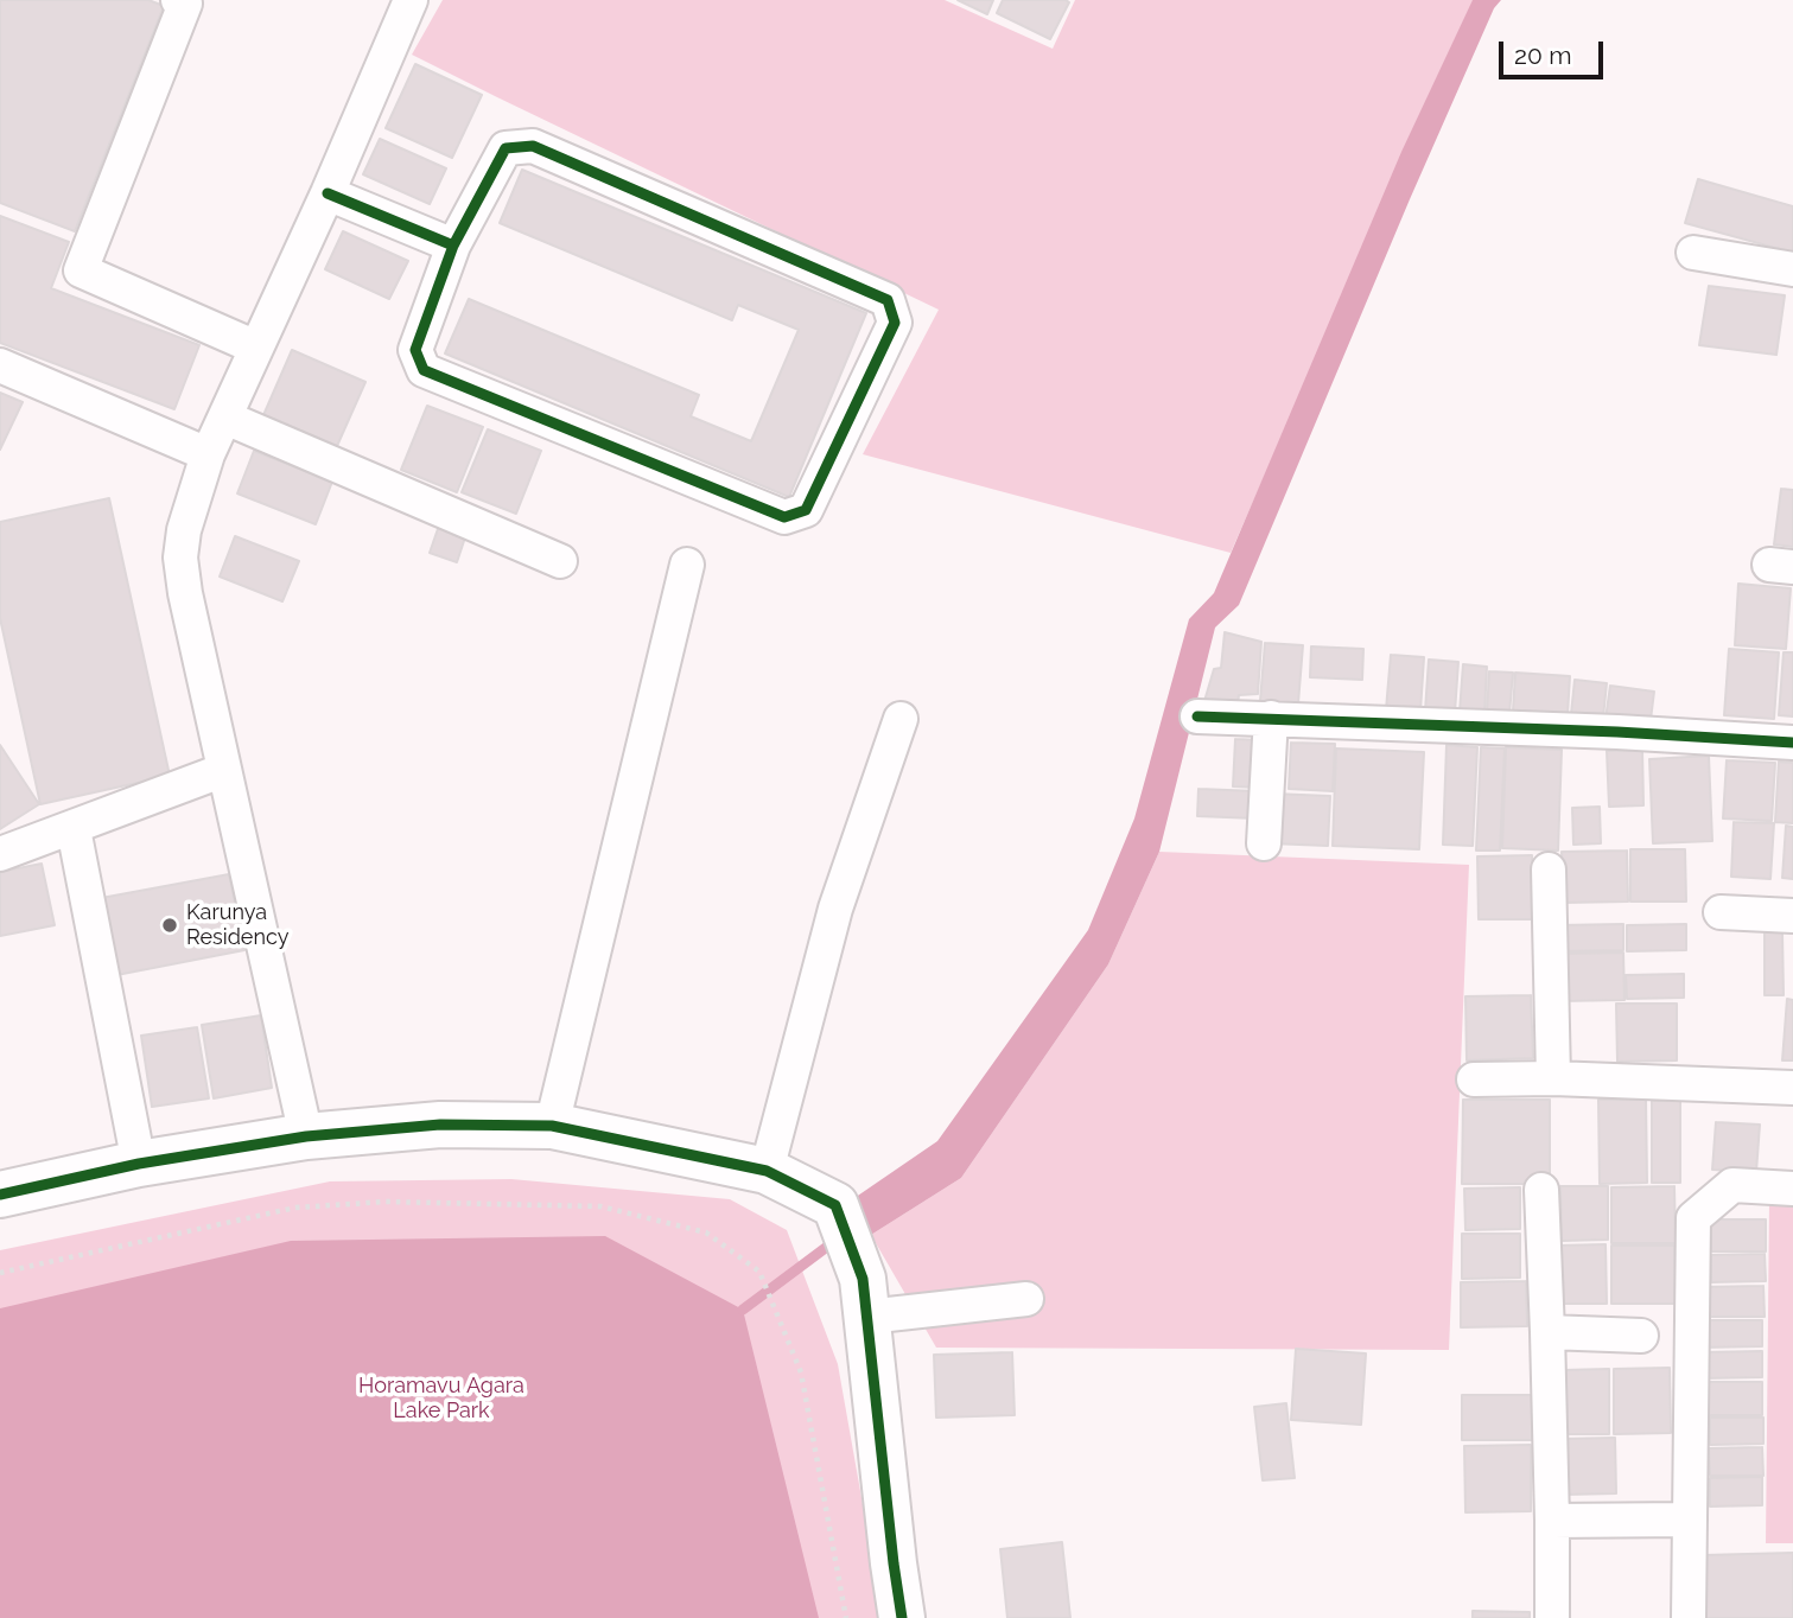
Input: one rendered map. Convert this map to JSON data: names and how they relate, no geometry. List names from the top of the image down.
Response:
{
  "parks": ["Horamavu Agara Lake Park"],
  "places": ["Karunya Residency"],
  "scale_bar": "20 m"
}
